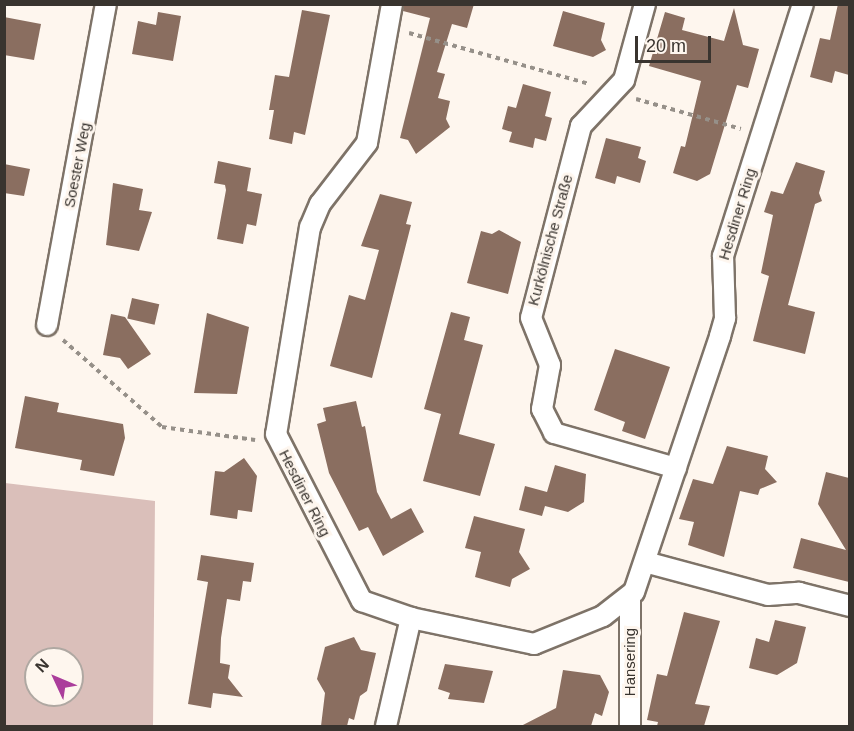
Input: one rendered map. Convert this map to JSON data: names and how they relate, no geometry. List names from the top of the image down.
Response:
{
  "streets": {
    "street": [
      "Soester Weg",
      "Hesdiner Ring",
      "Kurkölnische Straße",
      "Hansering"
    ]
  },
  "crossings": [
    ["Hesdiner Ring", "Kurkölnische Straße"],
    ["Hesdiner Ring", "Hansering"]
  ],
  "scale_bar": "20 m",
  "north": "top left"
}
